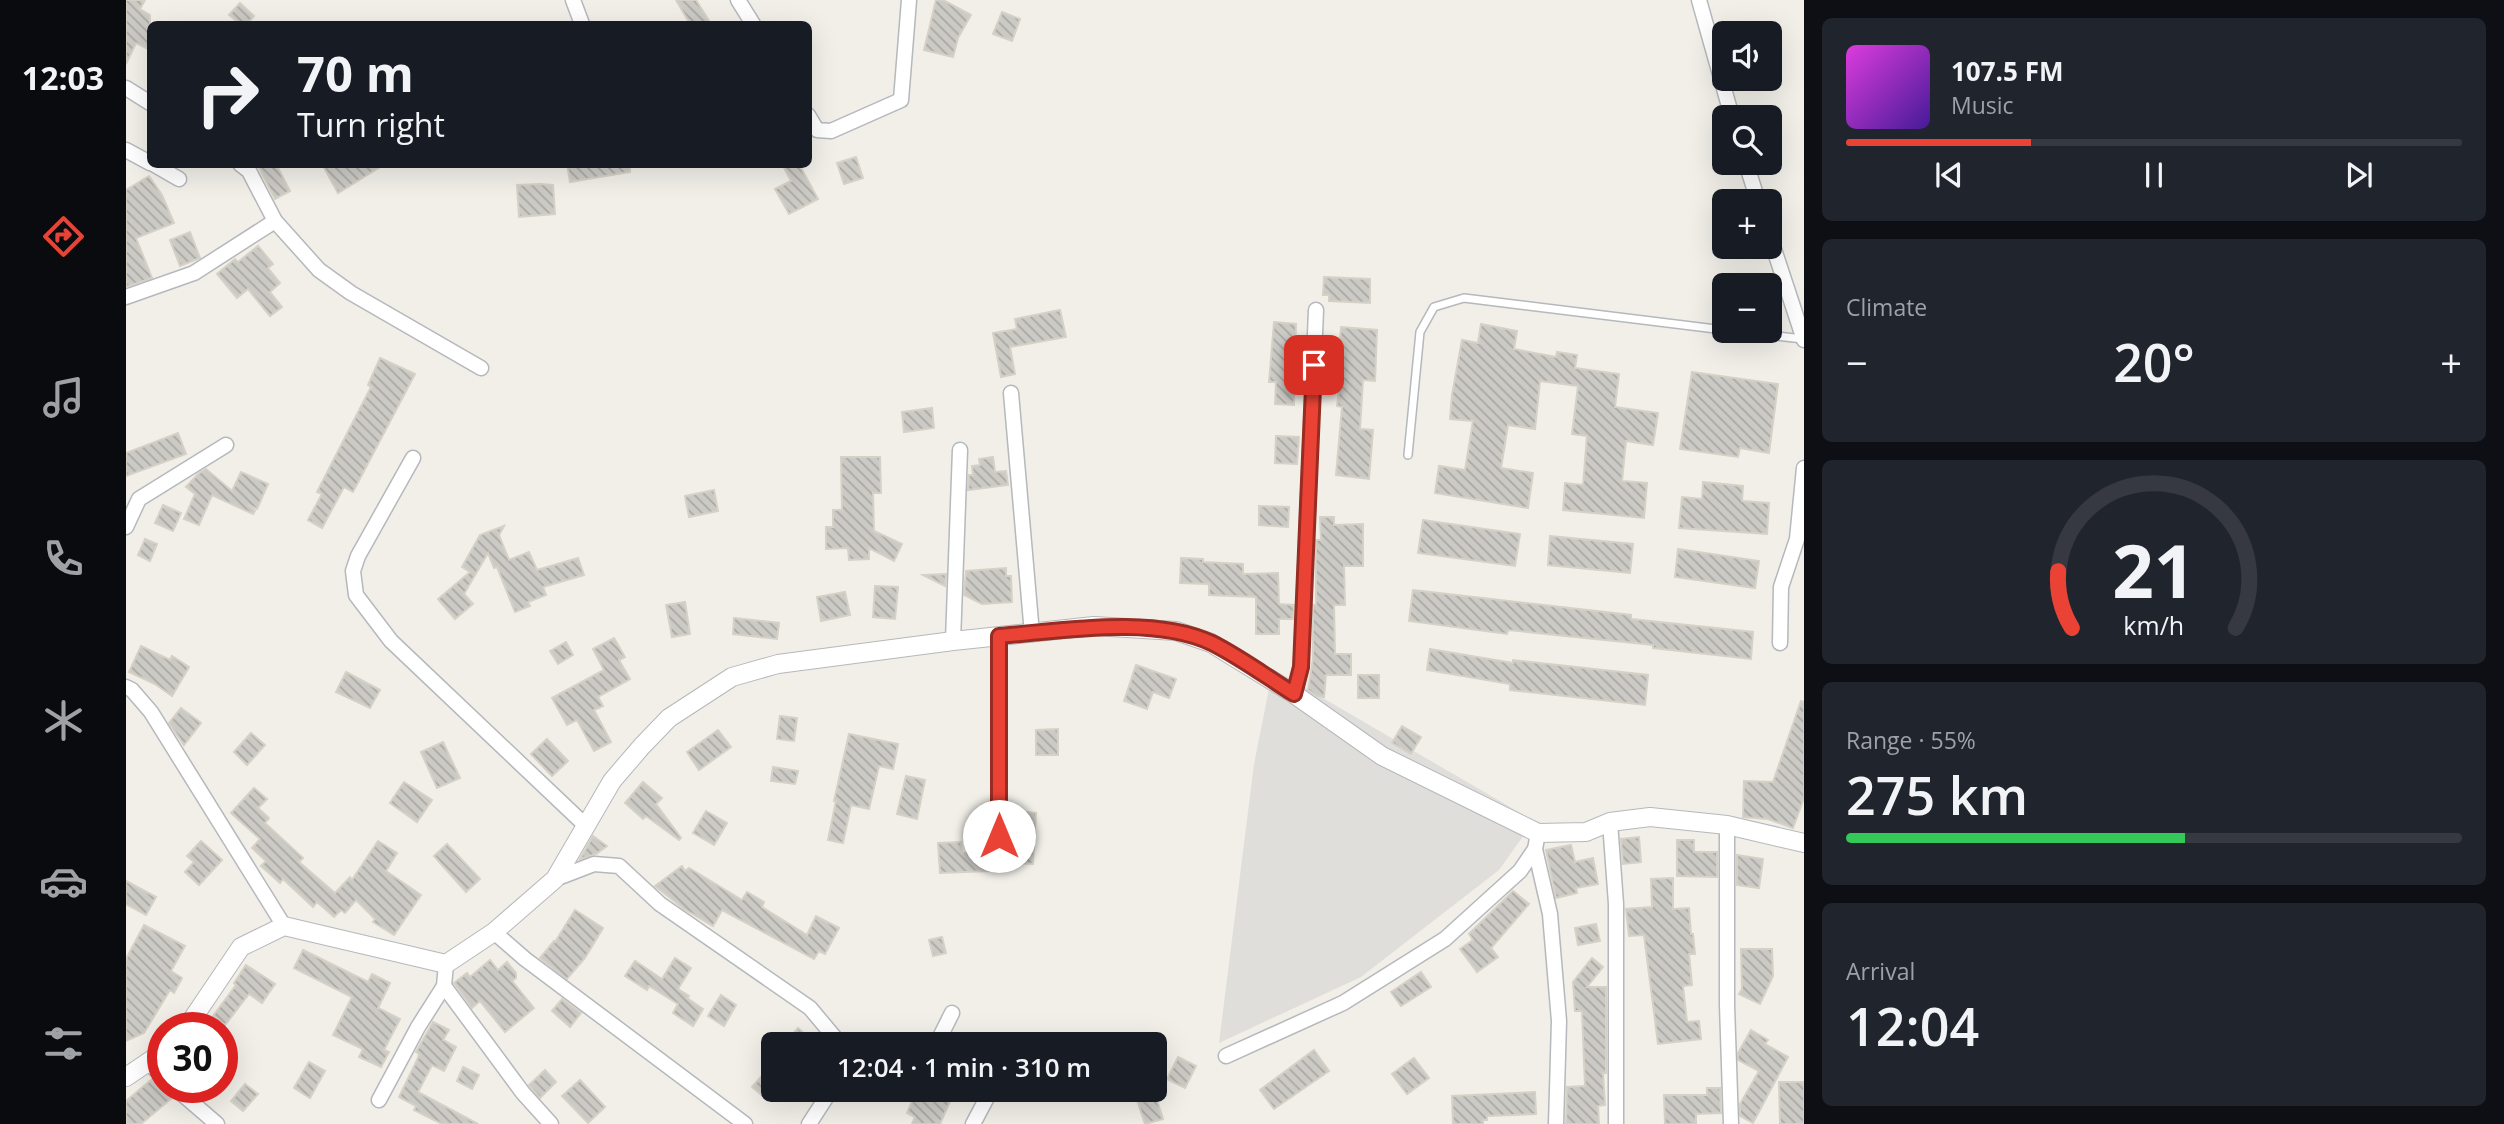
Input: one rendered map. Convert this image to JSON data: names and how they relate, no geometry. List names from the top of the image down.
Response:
{
  "page": {
    "tabs": "12:03",
    "map_buttons": ["+", "−"],
    "turn": ["70 m", "Turn right"],
    "song": ["107.5 FM", "Music"],
    "tile": [
      "Climate",
      ["Range · 55%", "275 km"],
      ["Arrival", "12:04"]
    ],
    "heat": ["−", "20°", "+"],
    "limit": "30",
    "trip": "12:04 · 1 min · 310 m",
    "gauge": ["21", "km/h"]
  }
}
